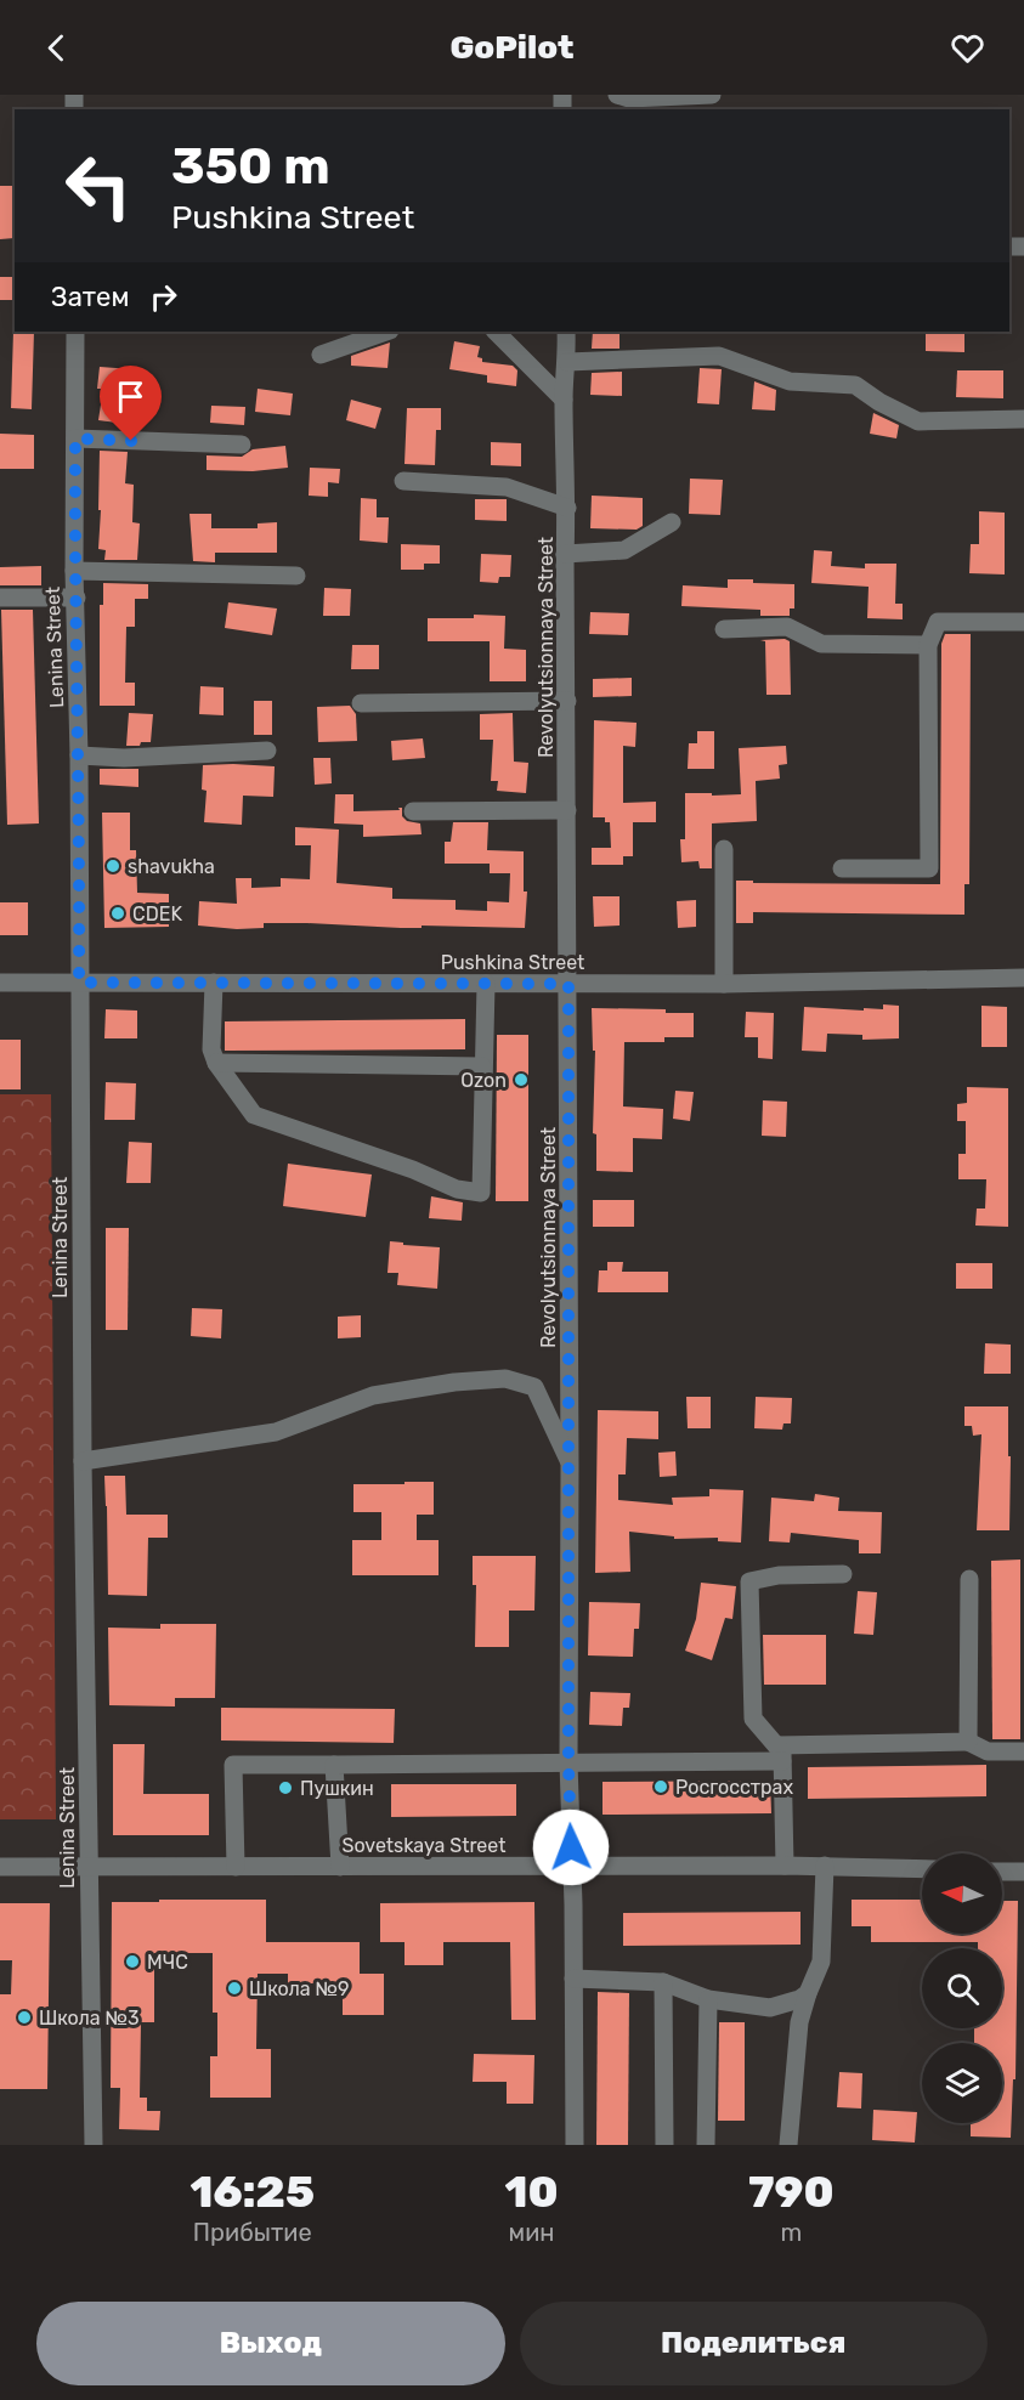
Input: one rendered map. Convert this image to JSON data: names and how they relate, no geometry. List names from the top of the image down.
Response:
{
  "streets": {
    "street": [
      "Lenina Street",
      "Revolyutsionnaya Street",
      "Pushkina Street",
      "Sovetskaya Street"
    ]
  },
  "crossings": [
    ["Lenina Street", "Pushkina Street"],
    ["Lenina Street", "Sovetskaya Street"],
    ["Revolyutsionnaya Street", "Pushkina Street"],
    ["Revolyutsionnaya Street", "Sovetskaya Street"]
  ],
  "places": [
    "shavukha",
    "CDEK",
    "Ozon",
    "Росгосстрах",
    "Пушкин",
    "МЧС",
    "Школа №9",
    "Школа №3"
  ],
  "north": "left",
  "page": {
    "header": "GoPilot",
    "turn": ["350 m", "Pushkina Street"],
    "then": "Затем",
    "eta": [
      "16:25",
      "Прибытие",
      "10",
      "мин",
      "790",
      "m"
    ],
    "buttons": ["Выход", "Поделиться"]
  }
}
